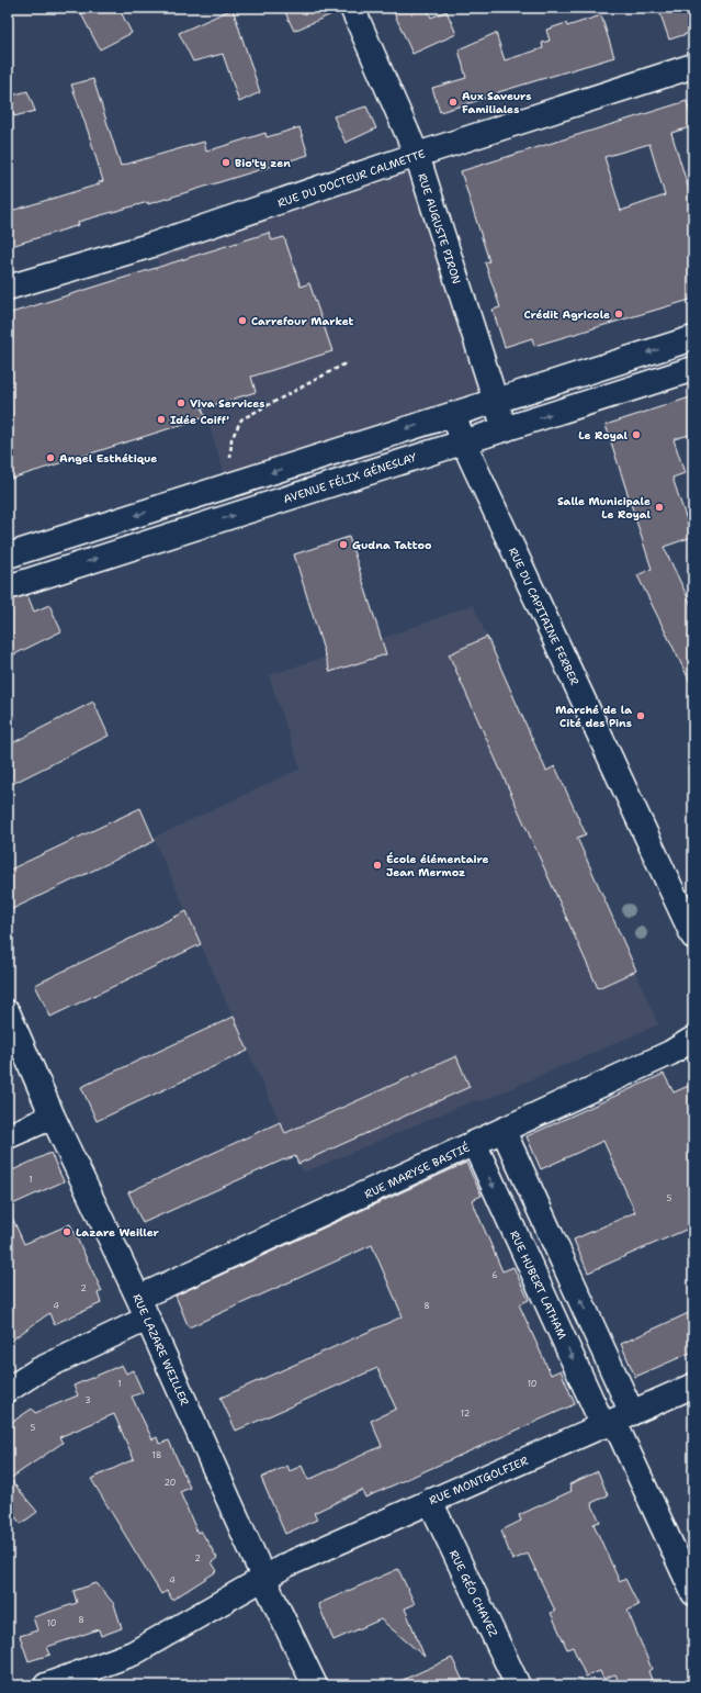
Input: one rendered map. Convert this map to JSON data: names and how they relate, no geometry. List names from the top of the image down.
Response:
{
  "streets": {
    "street": [
      "RUE DU DOCTEUR CALMETTE",
      "RUE AUGUSTE PIRON",
      "AVENUE FÉLIX GÉNESLAY",
      "RUE DU CAPITAINE FERBER",
      "RUE MARYSE BASTIÉ",
      "RUE HUBERT LATHAM",
      "RUE LAZARE WEILLER",
      "RUE MONTGOLFIER",
      "RUE GÉO CHAVEZ"
    ]
  },
  "crossings": [
    ["RUE DU DOCTEUR CALMETTE", "RUE AUGUSTE PIRON"],
    ["RUE AUGUSTE PIRON", "AVENUE FÉLIX GÉNESLAY"],
    ["AVENUE FÉLIX GÉNESLAY", "RUE DU CAPITAINE FERBER"],
    ["RUE MARYSE BASTIÉ", "RUE HUBERT LATHAM"],
    ["RUE MARYSE BASTIÉ", "RUE LAZARE WEILLER"],
    ["RUE HUBERT LATHAM", "RUE MONTGOLFIER"],
    ["RUE LAZARE WEILLER", "RUE MONTGOLFIER"],
    ["RUE MONTGOLFIER", "RUE GÉO CHAVEZ"]
  ],
  "places": [
    "Aux Saveurs Familiales",
    "Bio'ty zen",
    "Crédit Agricole",
    "Carrefour Market",
    "Viva Services",
    "Idée Coiff'",
    "Le Royal",
    "Angel Esthétique",
    "Salle Municipale Le Royal",
    "Gudna Tattoo",
    "Marché de la Cité des Pins",
    "École élémentaire Jean Mermoz",
    "Lazare Weiller"
  ],
  "house_numbers": [
    "1",
    "5",
    "6",
    "2",
    "4",
    "8",
    "1",
    "10",
    "3",
    "12",
    "5",
    "18",
    "20",
    "2",
    "4",
    "8",
    "10"
  ]
}
